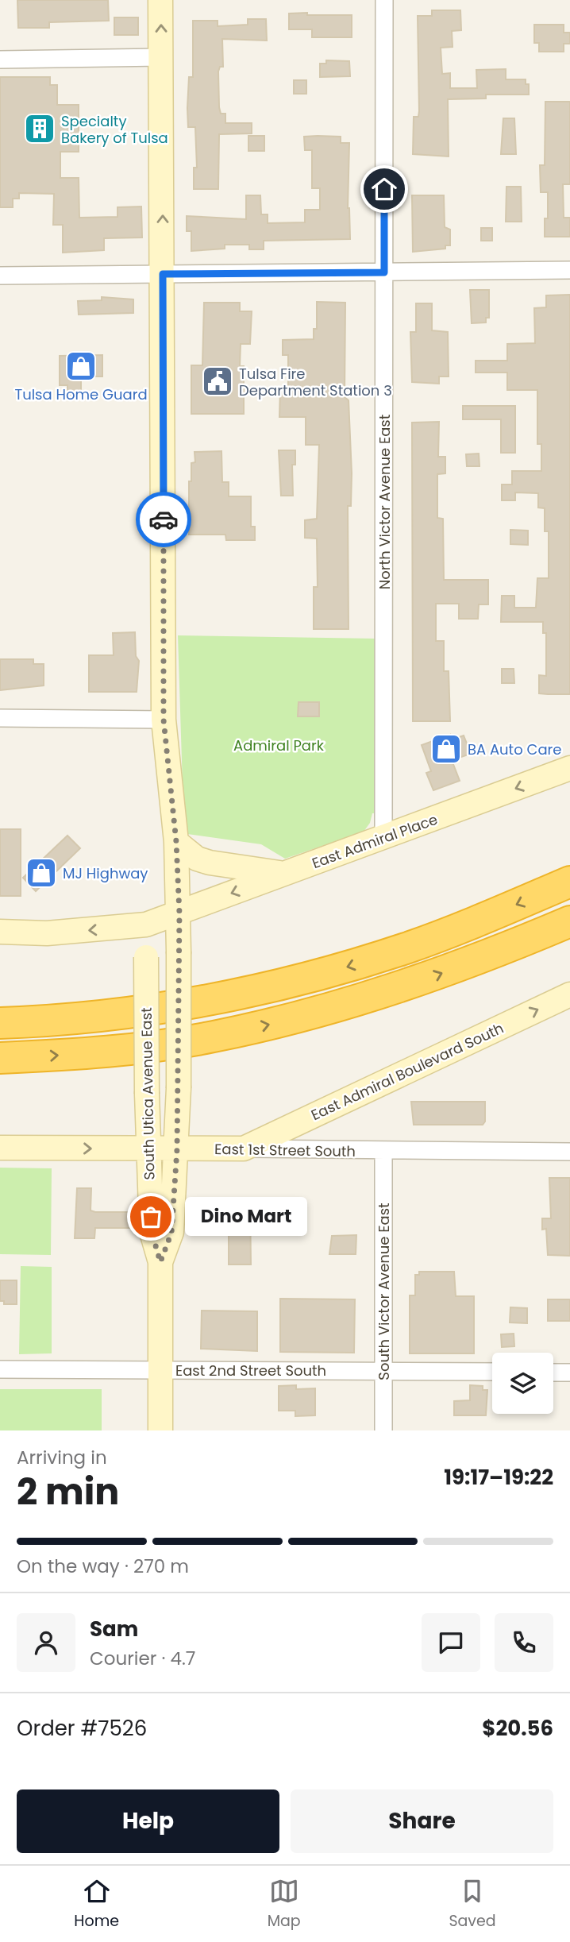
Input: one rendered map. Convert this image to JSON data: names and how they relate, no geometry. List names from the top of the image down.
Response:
{
  "streets": {
    "main road": [
      "East Admiral Place",
      "East Admiral Boulevard South",
      "South Utica Avenue East",
      "East 1st Street South"
    ],
    "street": ["North Victor Avenue East", "South Victor Avenue East", "East 2nd Street South"]
  },
  "crossings": [
    ["North Victor Avenue East", "East Admiral Place"],
    ["East Admiral Place", "South Utica Avenue East"],
    ["East Admiral Boulevard South", "East 1st Street South"],
    ["South Utica Avenue East", "East 1st Street South"],
    ["South Utica Avenue East", "East 2nd Street South"],
    ["East 1st Street South", "South Victor Avenue East"],
    ["South Victor Avenue East", "East 2nd Street South"]
  ],
  "one_way": ["East Admiral Place", "East Admiral Boulevard South"],
  "parks": ["Admiral Park"],
  "places": {
    "building": ["Specialty Bakery of Tulsa"],
    "shop": ["Tulsa Home Guard", "BA Auto Care", "MJ Highway"],
    "public building": ["Tulsa Fire Department Station 3"],
    "other": ["Dino Mart"]
  },
  "page": {
    "bubble": "Dino Mart",
    "heading": ["2 min", "Arriving in", "19:17–19:22"],
    "panel": [
      "Sam",
      "Courier · 4.7",
      "Order #7526",
      "$20.56"
    ],
    "bar": "On the way · 270 m",
    "buttons": ["Help", "Share"],
    "tabs": ["Home", "Map", "Saved"]
  }
}
